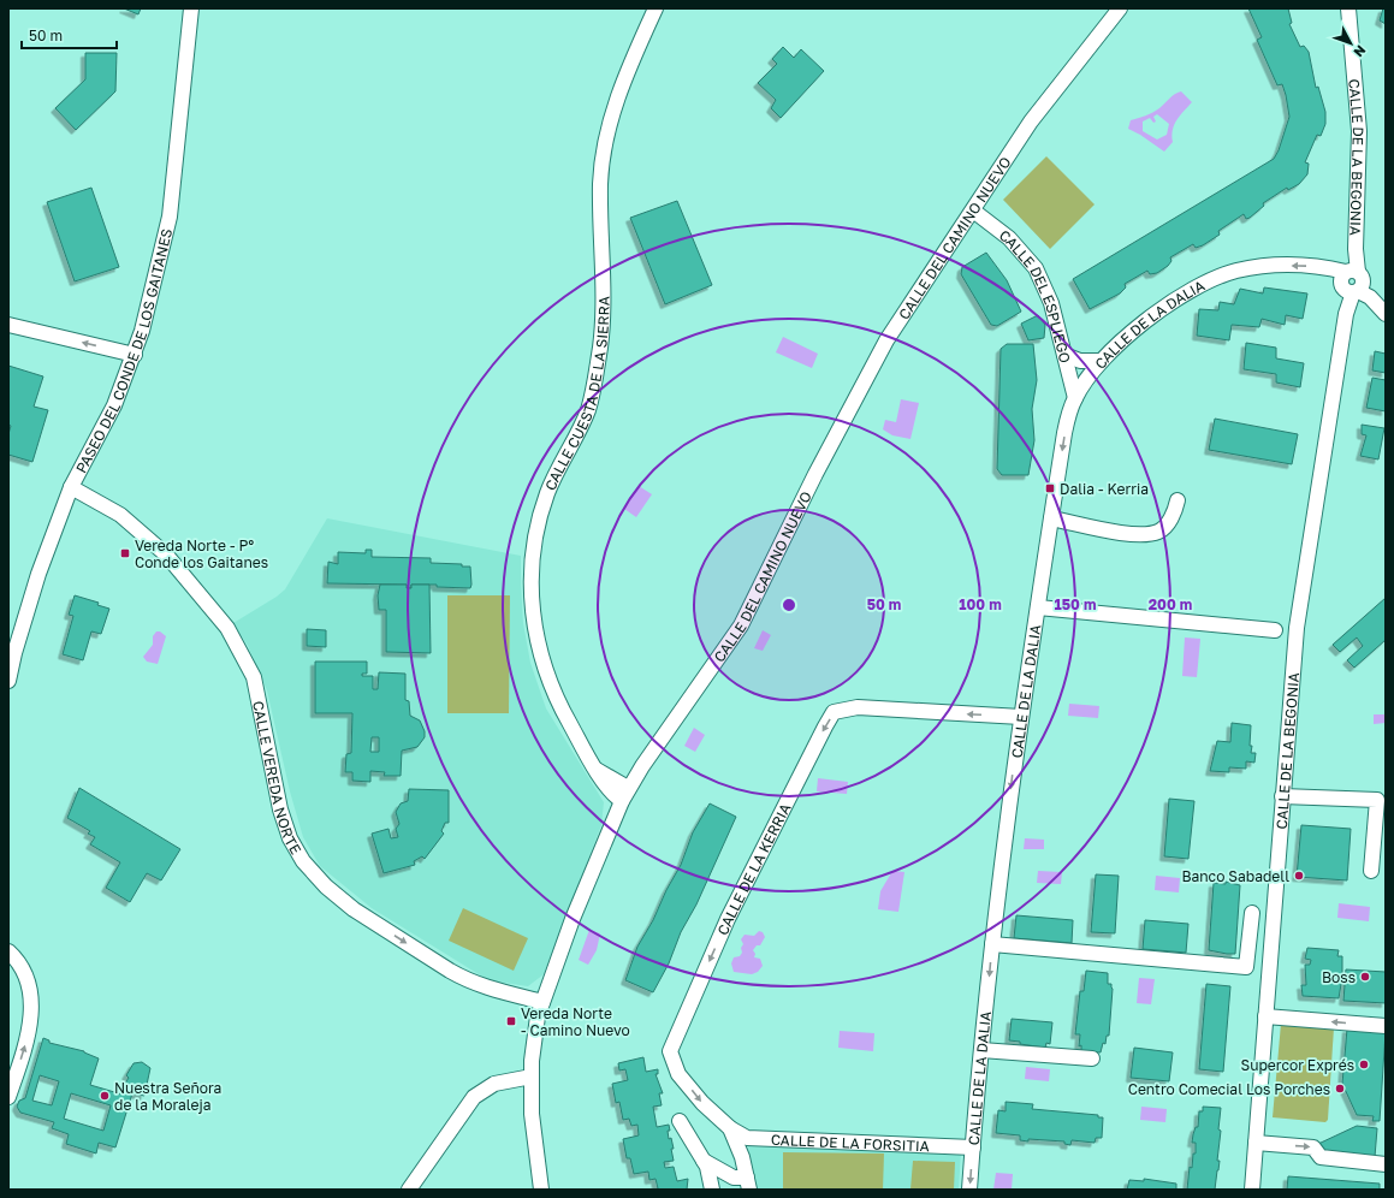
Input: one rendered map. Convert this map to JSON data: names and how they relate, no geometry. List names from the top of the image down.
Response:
{
  "streets": {
    "street": [
      "CALLE DE LA BEGONIA",
      "CALLE DEL CAMINO NUEVO",
      "CALLE DEL ESPLIEGO",
      "CALLE DE LA DALIA",
      "PASEO DEL CONDE DE LOS GAITANES",
      "CALLE CUESTA DE LA SIERRA",
      "CALLE VEREDA NORTE",
      "CALLE DE LA KERRIA",
      "CALLE DE LA FORSITIA"
    ]
  },
  "crossings": [
    ["CALLE DE LA BEGONIA", "CALLE DE LA DALIA"],
    ["CALLE DEL CAMINO NUEVO", "CALLE DEL ESPLIEGO"],
    ["CALLE DEL CAMINO NUEVO", "CALLE CUESTA DE LA SIERRA"],
    ["CALLE DEL CAMINO NUEVO", "CALLE VEREDA NORTE"],
    ["CALLE DEL ESPLIEGO", "CALLE DE LA DALIA"],
    ["CALLE DE LA DALIA", "CALLE DE LA KERRIA"],
    ["CALLE DE LA DALIA", "CALLE DE LA FORSITIA"],
    ["PASEO DEL CONDE DE LOS GAITANES", "CALLE VEREDA NORTE"],
    ["CALLE DE LA KERRIA", "CALLE DE LA FORSITIA"]
  ],
  "one_way": ["CALLE DE LA DALIA", "CALLE VEREDA NORTE"],
  "places": {
    "transit": ["Dalia - Kerria", "Vereda Norte - Pº Conde los Gaitanes", "Vereda Norte - Camino Nuevo"],
    "other": [
      "Banco Sabadell",
      "Boss",
      "Supercor Exprés",
      "Centro Comecial Los Porches",
      "Nuestra Señora de la Moraleja"
    ]
  },
  "scale_bar": "50 m",
  "north": "bottom right",
  "rings": [
    "50 m",
    "100 m",
    "150 m",
    "200 m"
  ]
}
